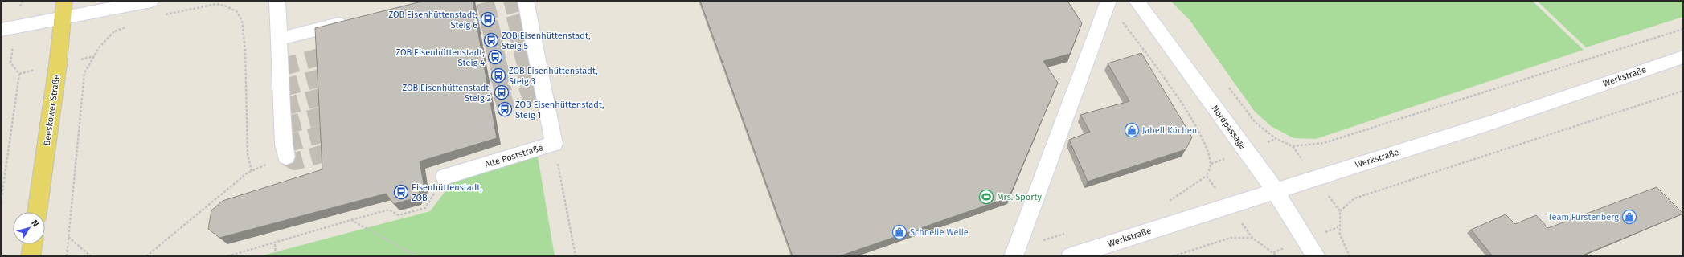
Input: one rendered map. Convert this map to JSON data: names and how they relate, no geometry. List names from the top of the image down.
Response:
{
  "streets": {
    "main road": ["Beeskower Straße"],
    "street": ["Werkstraße", "Nordpassage", "Alte Poststraße"]
  },
  "crossings": [
    ["Werkstraße", "Nordpassage"]
  ],
  "places": {
    "bus stop": [
      "ZOB Eisenhüttenstadt, Steig 6",
      "ZOB Eisenhüttenstadt, Steig 5",
      "ZOB Eisenhüttenstadt, Steig 4",
      "ZOB Eisenhüttenstadt, Steig 3",
      "ZOB Eisenhüttenstadt, Steig 2",
      "ZOB Eisenhüttenstadt, Steig 1",
      "Eisenhüttenstadt, ZOB"
    ],
    "shop": ["Jabell Küchen", "Team Fürstenberg", "Schnelle Welle"],
    "sports": ["Mrs. Sporty"]
  },
  "north": "top right"
}
